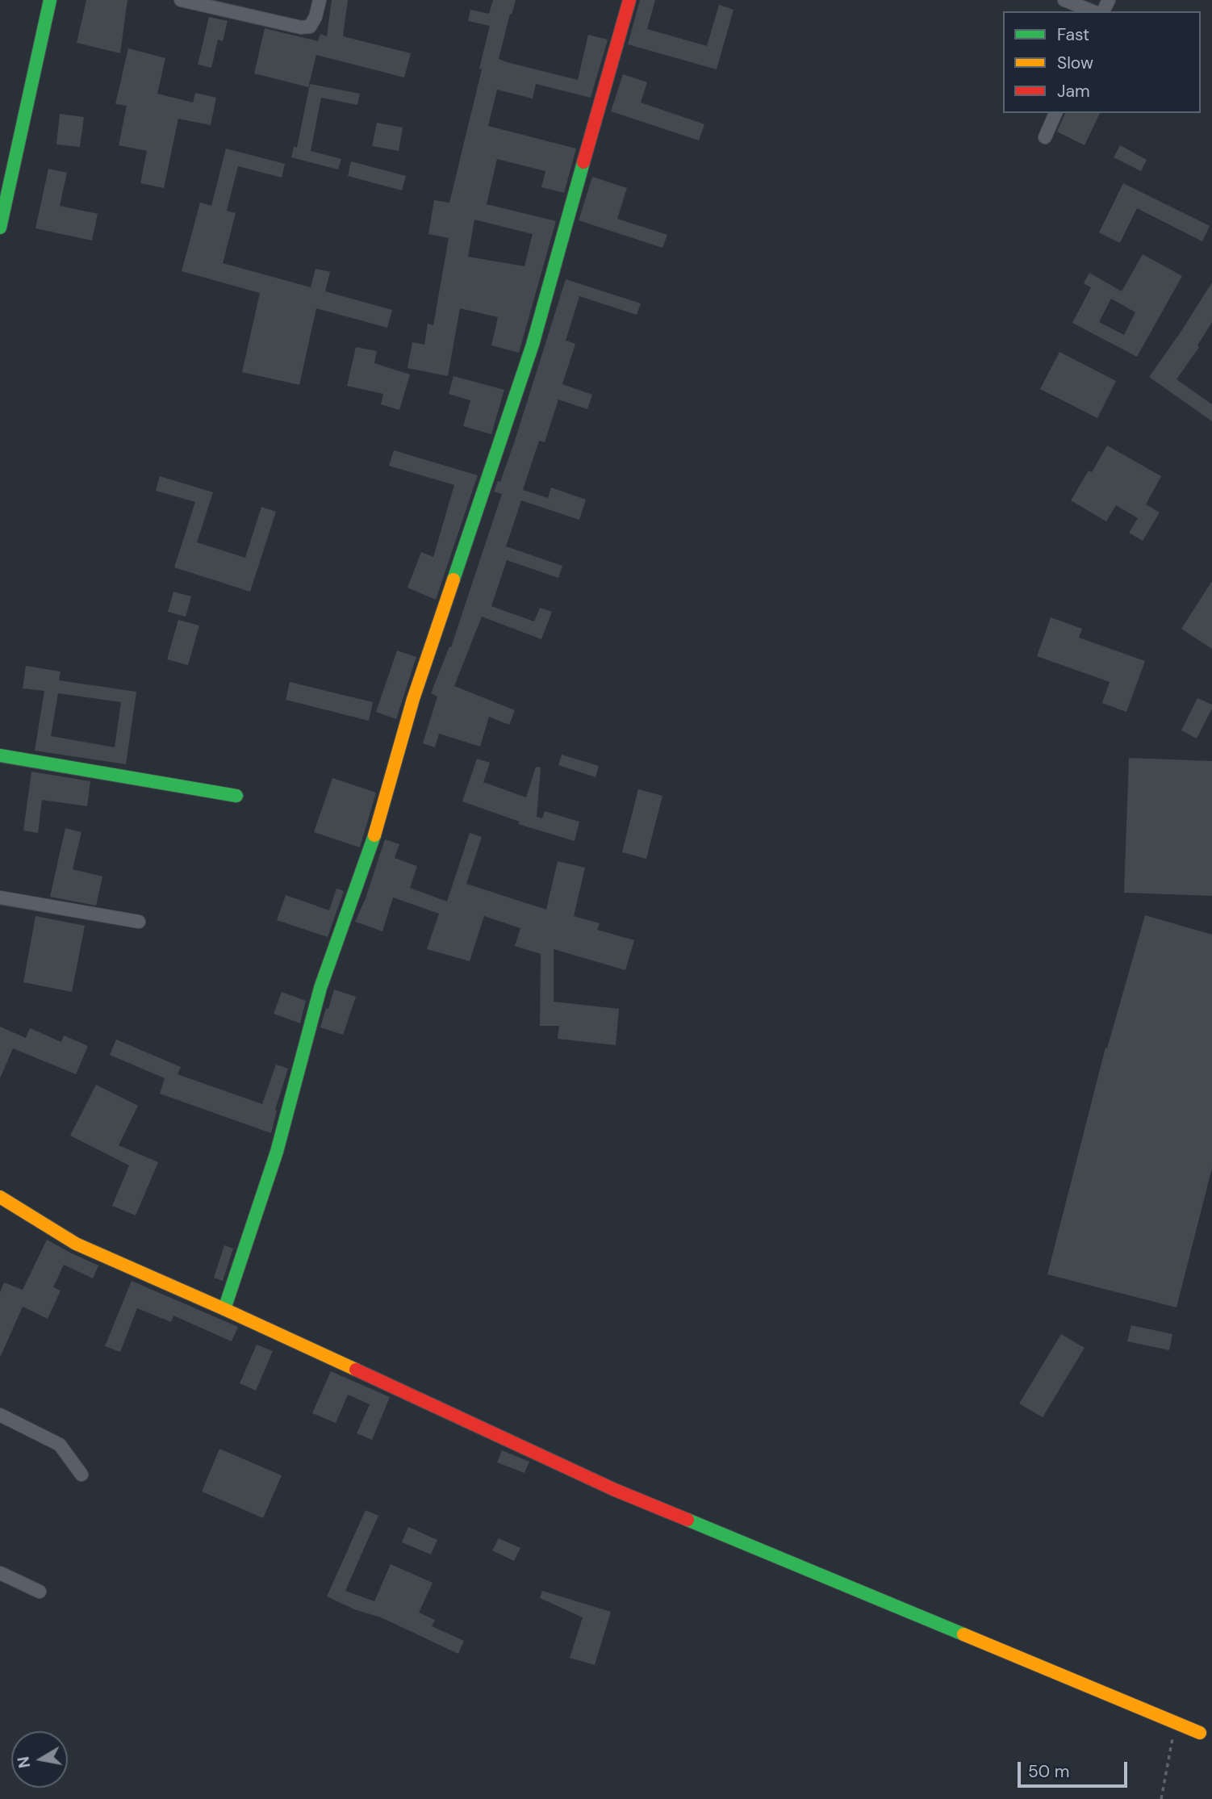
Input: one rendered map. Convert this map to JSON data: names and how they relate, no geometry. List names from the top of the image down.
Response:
{
  "legend": ["Fast", "Slow", "Jam"],
  "scale_bar": "50 m",
  "north": "left"
}
